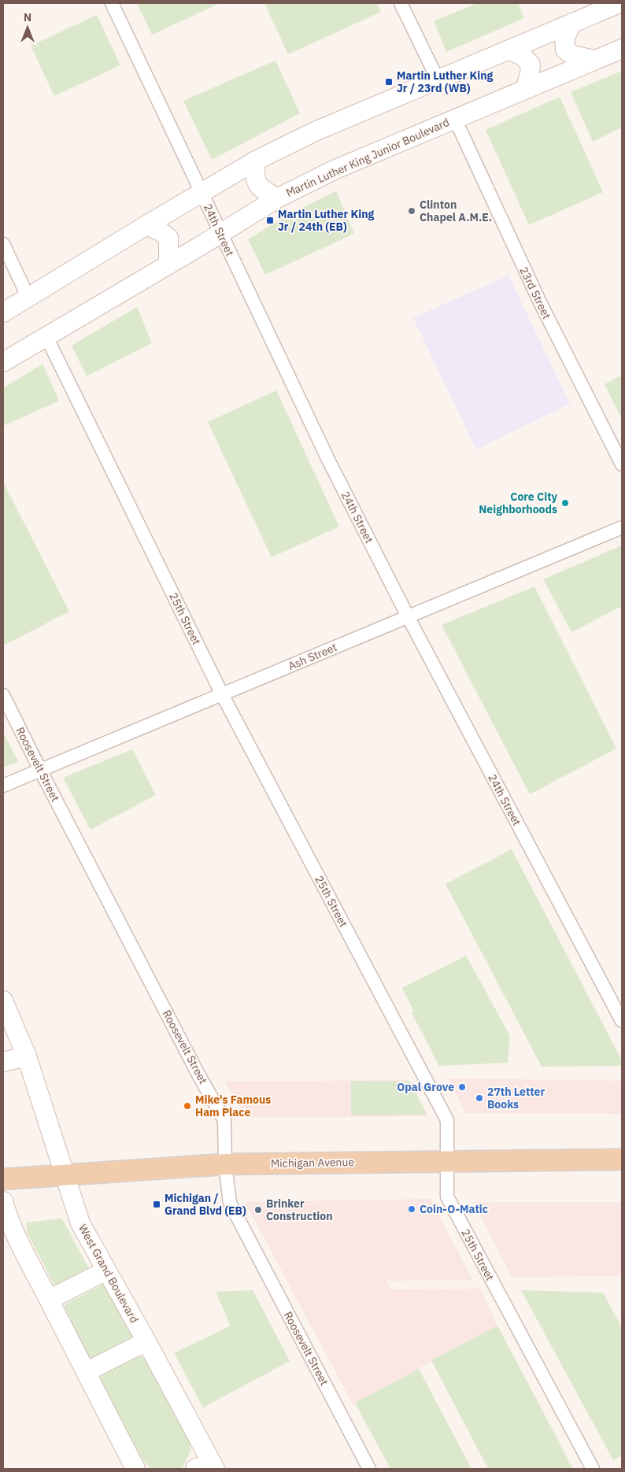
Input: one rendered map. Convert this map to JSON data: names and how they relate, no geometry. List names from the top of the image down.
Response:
{
  "streets": {
    "main road": ["Martin Luther King Junior Boulevard", "Michigan Avenue", "West Grand Boulevard"],
    "street": [
      "24th Street",
      "23rd Street",
      "25th Street",
      "Ash Street",
      "Roosevelt Street"
    ]
  },
  "crossings": [
    ["Martin Luther King Junior Boulevard", "24th Street"],
    ["Martin Luther King Junior Boulevard", "23rd Street"],
    ["Martin Luther King Junior Boulevard", "25th Street"],
    ["24th Street", "Ash Street"],
    ["25th Street", "Ash Street"],
    ["25th Street", "Michigan Avenue"],
    ["Ash Street", "Roosevelt Street"],
    ["Roosevelt Street", "Michigan Avenue"],
    ["Michigan Avenue", "West Grand Boulevard"]
  ],
  "places": {
    "transit": ["Martin Luther King Jr / 23rd (WB)", "Martin Luther King Jr / 24th (EB)", "Michigan / Grand Blvd (EB)"],
    "other": [
      "Clinton Chapel A.M.E.",
      "Core City Neighborhoods",
      "Opal Grove",
      "27th Letter Books",
      "Mike's Famous Ham Place",
      "Coin-O-Matic",
      "Brinker Construction"
    ]
  },
  "north": "top"
}
